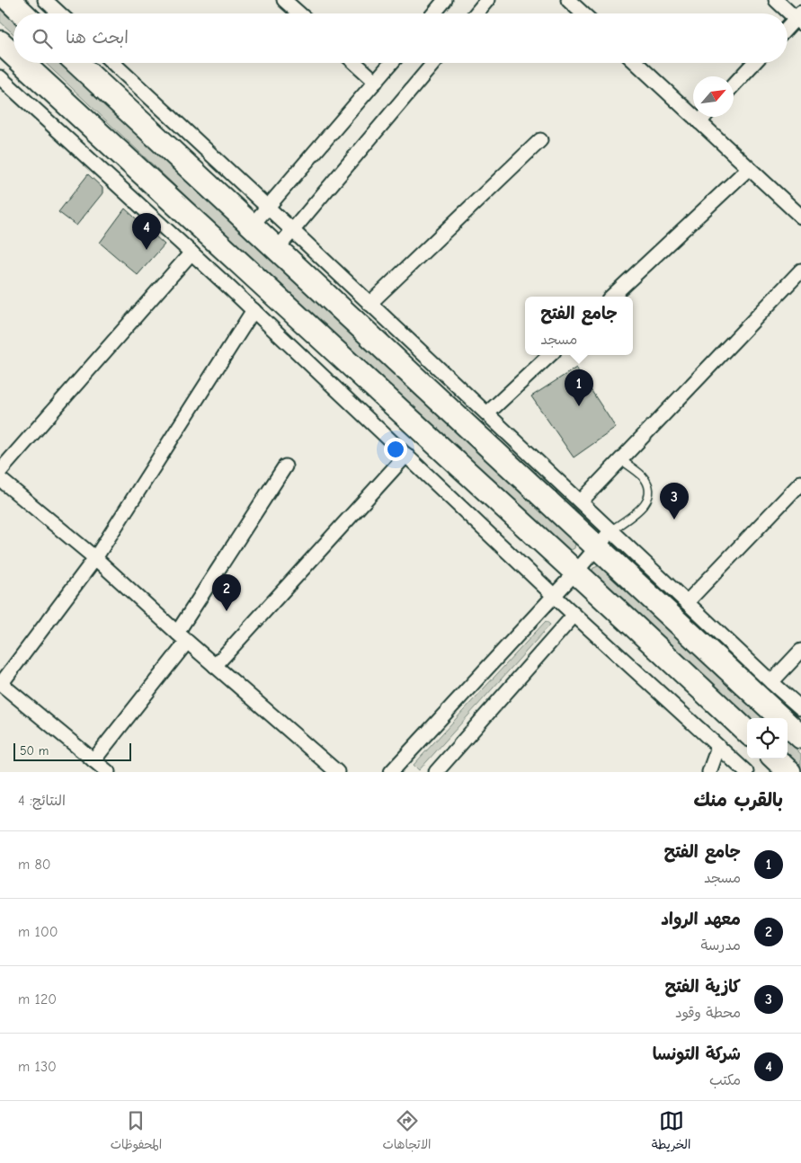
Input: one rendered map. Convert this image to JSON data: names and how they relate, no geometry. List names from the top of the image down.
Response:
{
  "scale_bar": "50 m",
  "north": "top right",
  "page": {
    "search": "ابحث هنا",
    "pins": [
      "4",
      "1",
      "3",
      "2"
    ],
    "popup": ["جامع الفتح", "مسجد"],
    "scale": "50 m",
    "heading": ["بالقرب منك", "النتائج: 4"],
    "list": [
      {
        "mark": "1",
        "name": "جامع الفتح",
        "note": "مسجد",
        "value": "80 m"
      },
      {
        "mark": "2",
        "name": "معهد الرواد",
        "note": "مدرسة",
        "value": "100 m"
      },
      {
        "mark": "3",
        "name": "كازية الفتح",
        "note": "محطة وقود",
        "value": "120 m"
      },
      {
        "mark": "4",
        "name": "شركة التونسا",
        "note": "مكتب",
        "value": "130 m"
      }
    ],
    "nav": ["الخريطة", "الاتجاهات", "المحفوظات"]
  }
}
